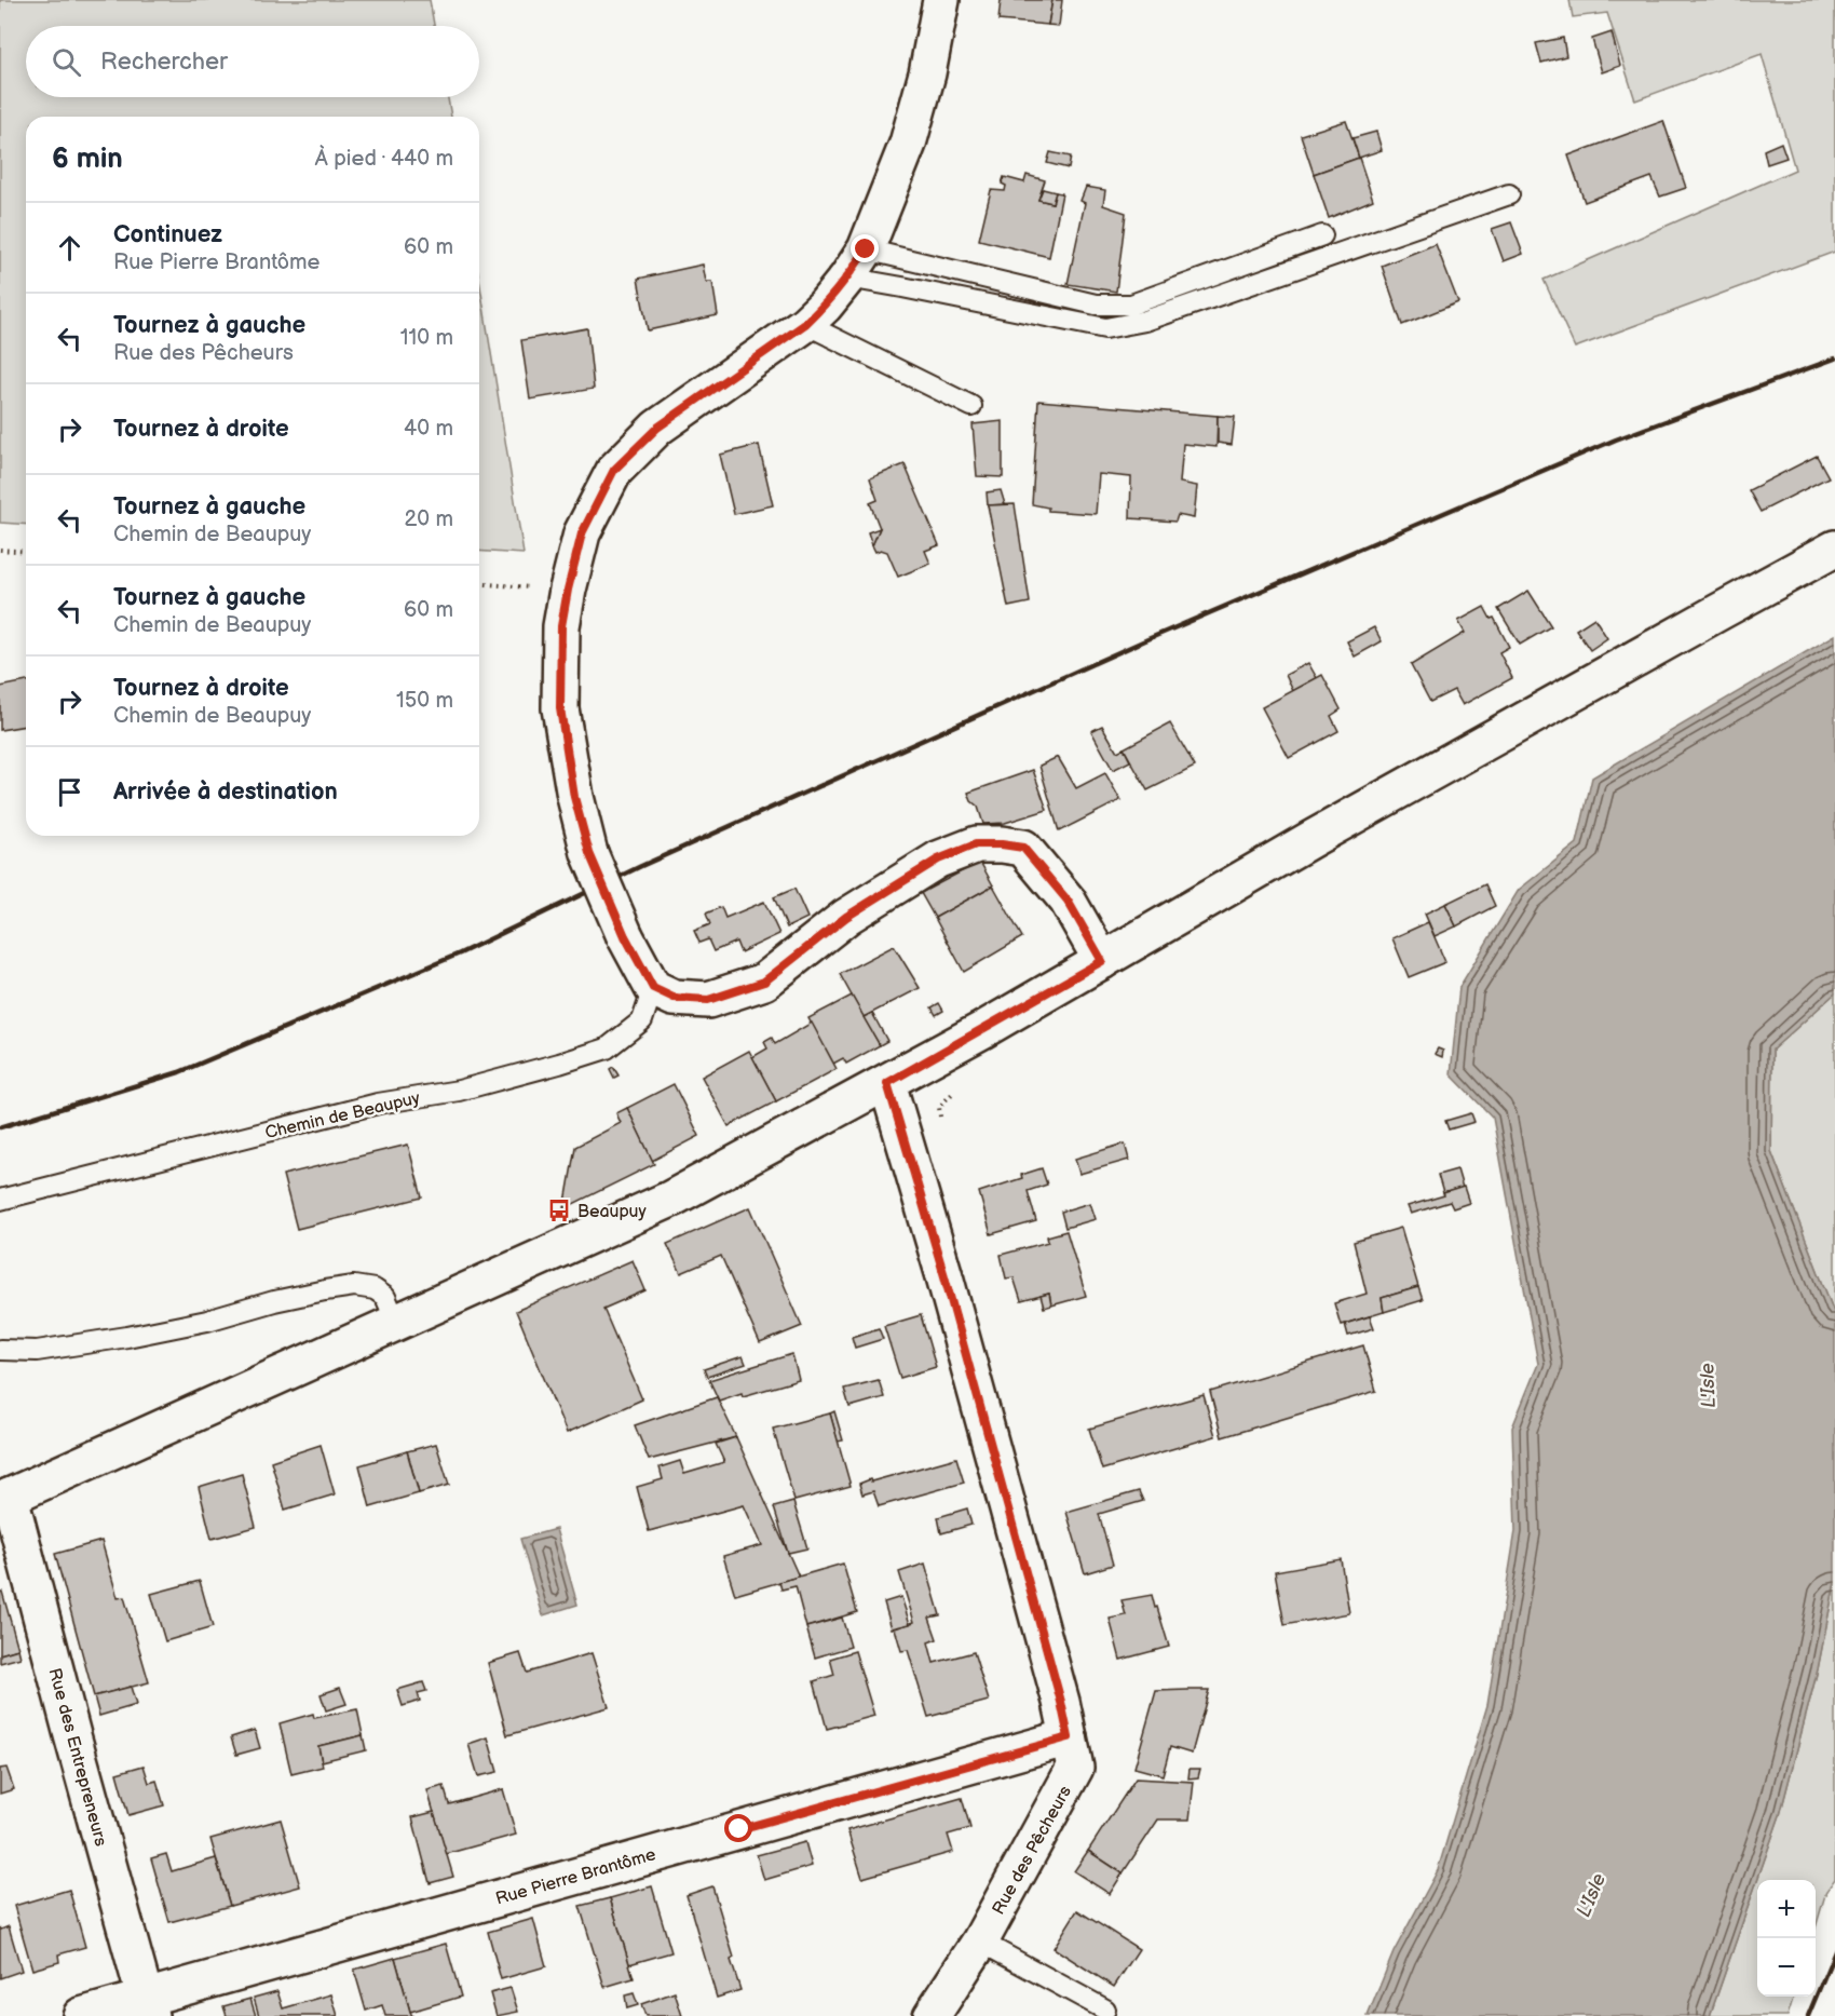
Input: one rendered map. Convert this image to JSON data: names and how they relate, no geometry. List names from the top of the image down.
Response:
{
  "streets": {
    "street": ["Rue des Entrepreneurs", "Rue des Pêcheurs", "Rue Pierre Brantôme"],
    "lane": ["Chemin de Beaupuy"]
  },
  "crossings": [
    ["Rue des Entrepreneurs", "Rue Pierre Brantôme"],
    ["Rue des Pêcheurs", "Rue Pierre Brantôme"]
  ],
  "water": ["L'Isle"],
  "places": {
    "bus stop": ["Beaupuy"]
  },
  "page": {
    "search": "Rechercher",
    "heading": ["6 min", "À pied · 440 m"],
    "list": [
      ["Continuez", "Rue Pierre Brantôme", "60 m"],
      ["Tournez à gauche", "Rue des Pêcheurs", "110 m"],
      ["Tournez à droite", "40 m"],
      ["Tournez à gauche", "Chemin de Beaupuy", "20 m"],
      ["Tournez à gauche", "Chemin de Beaupuy", "60 m"],
      ["Tournez à droite", "Chemin de Beaupuy", "150 m"],
      "Arrivée à destination"
    ],
    "map_buttons": ["+", "−"]
  }
}
